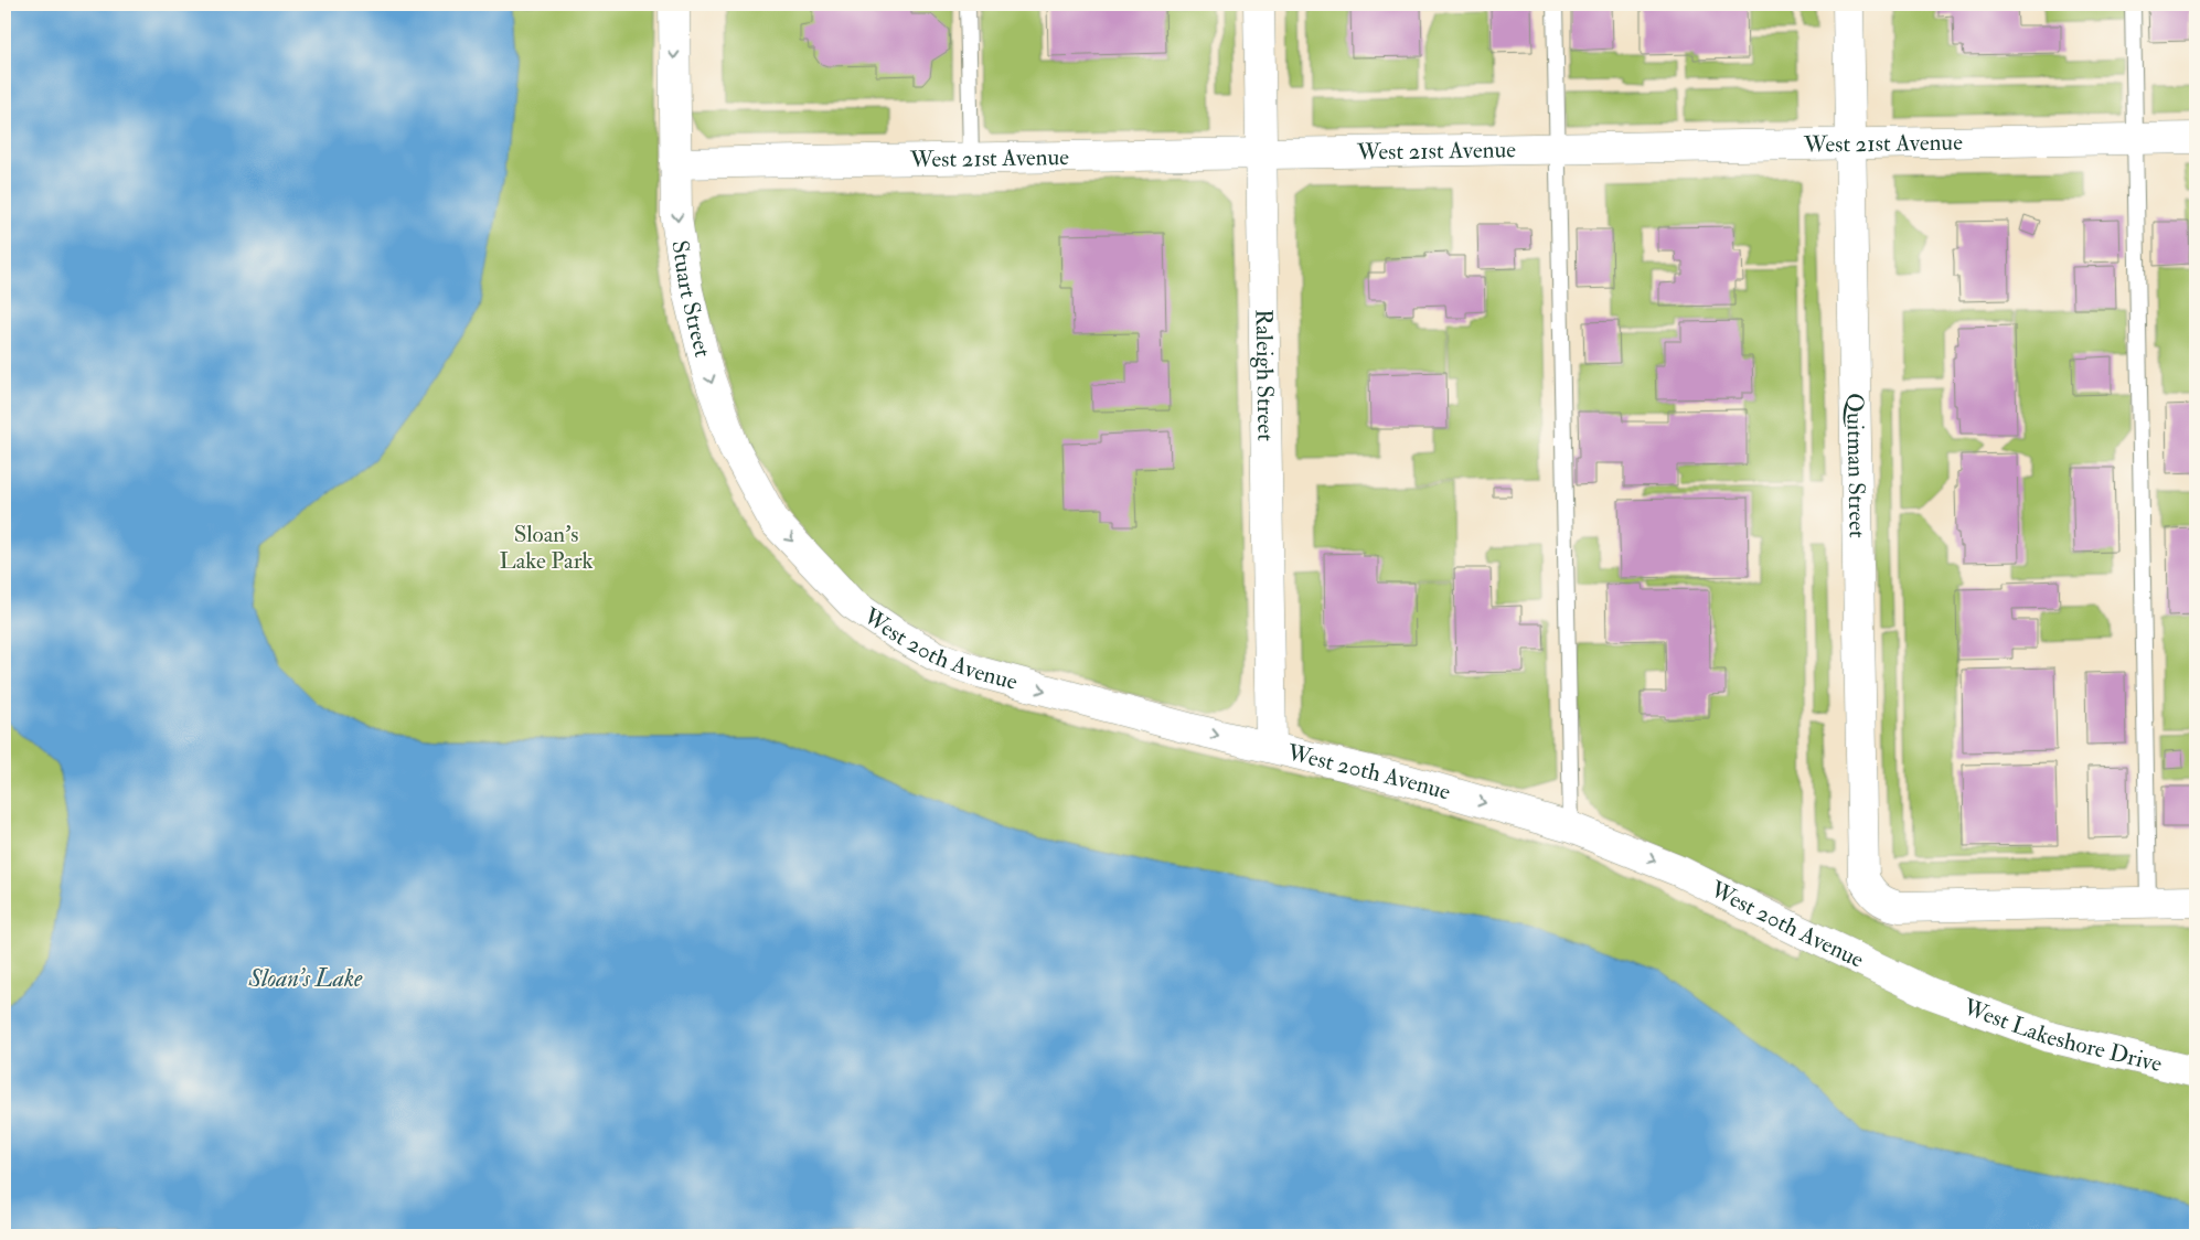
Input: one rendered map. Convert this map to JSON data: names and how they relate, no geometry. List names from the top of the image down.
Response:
{
  "streets": {
    "street": [
      "West 21st Avenue",
      "Stuart Street",
      "Raleigh Street",
      "Quitman Street",
      "West 20th Avenue",
      "West Lakeshore Drive"
    ]
  },
  "crossings": [
    ["West 21st Avenue", "Stuart Street"],
    ["West 21st Avenue", "Raleigh Street"],
    ["West 21st Avenue", "Quitman Street"],
    ["Stuart Street", "West 20th Avenue"],
    ["Raleigh Street", "West 20th Avenue"],
    ["West 20th Avenue", "West Lakeshore Drive"]
  ],
  "one_way": ["Stuart Street", "West 20th Avenue"],
  "water": ["Sloan's Lake"],
  "parks": ["Sloan's Lake Park"]
}
